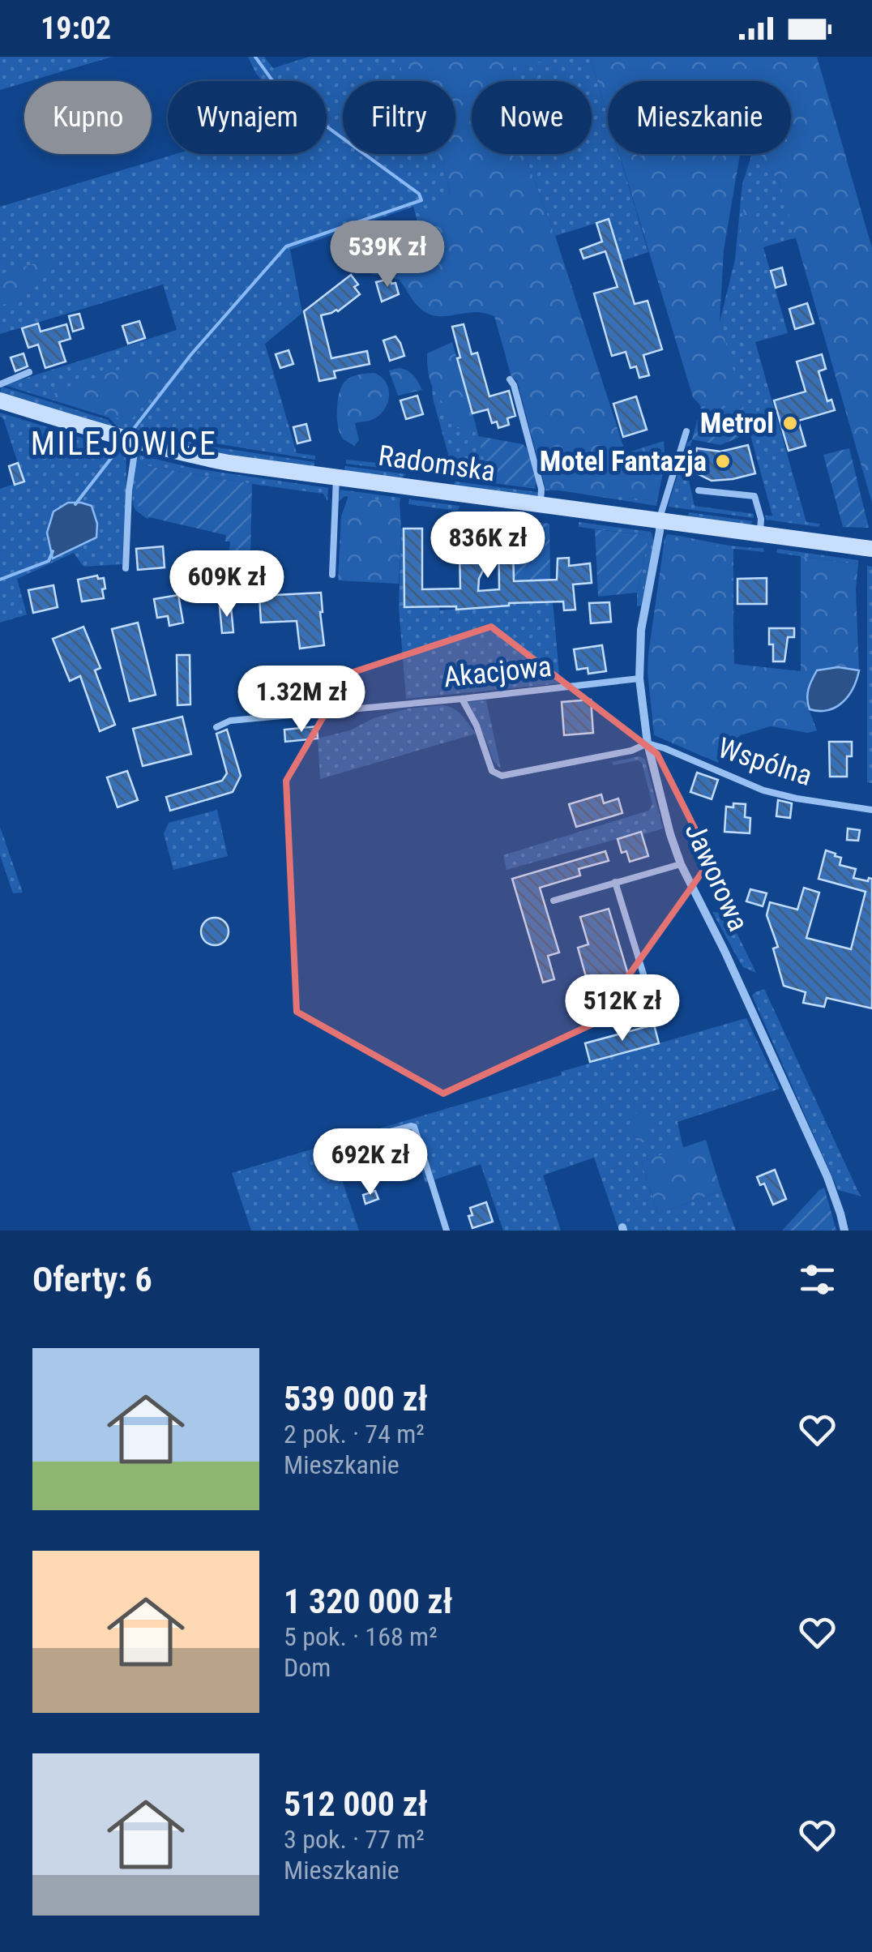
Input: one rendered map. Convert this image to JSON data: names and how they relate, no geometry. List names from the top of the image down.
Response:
{
  "streets": {
    "main road": ["Radomska"],
    "street": ["Jaworowa"],
    "lane": ["Akacjowa", "Wspólna"]
  },
  "crossings": [
    ["Radomska", "Jaworowa"],
    ["Akacjowa", "Jaworowa"],
    ["Wspólna", "Jaworowa"]
  ],
  "districts": ["MILEJOWICE"],
  "places": ["Metrol", "Motel Fantazja"],
  "page": {
    "status": "19:02",
    "chip": [
      "Kupno",
      "Wynajem",
      "Filtry",
      "Nowe",
      "Mieszkanie"
    ],
    "price": [
      "539K zł",
      "836K zł",
      "609K zł",
      "1.32M zł",
      "512K zł",
      "692K zł"
    ],
    "heading": "Oferty: 6",
    "list": [
      {
        "name": "539 000 zł",
        "note": "2 pok. · 74 m² · Mieszkanie"
      },
      {
        "name": "1 320 000 zł",
        "note": "5 pok. · 168 m² · Dom"
      },
      {
        "name": "512 000 zł",
        "note": "3 pok. · 77 m² · Mieszkanie"
      }
    ]
  }
}
